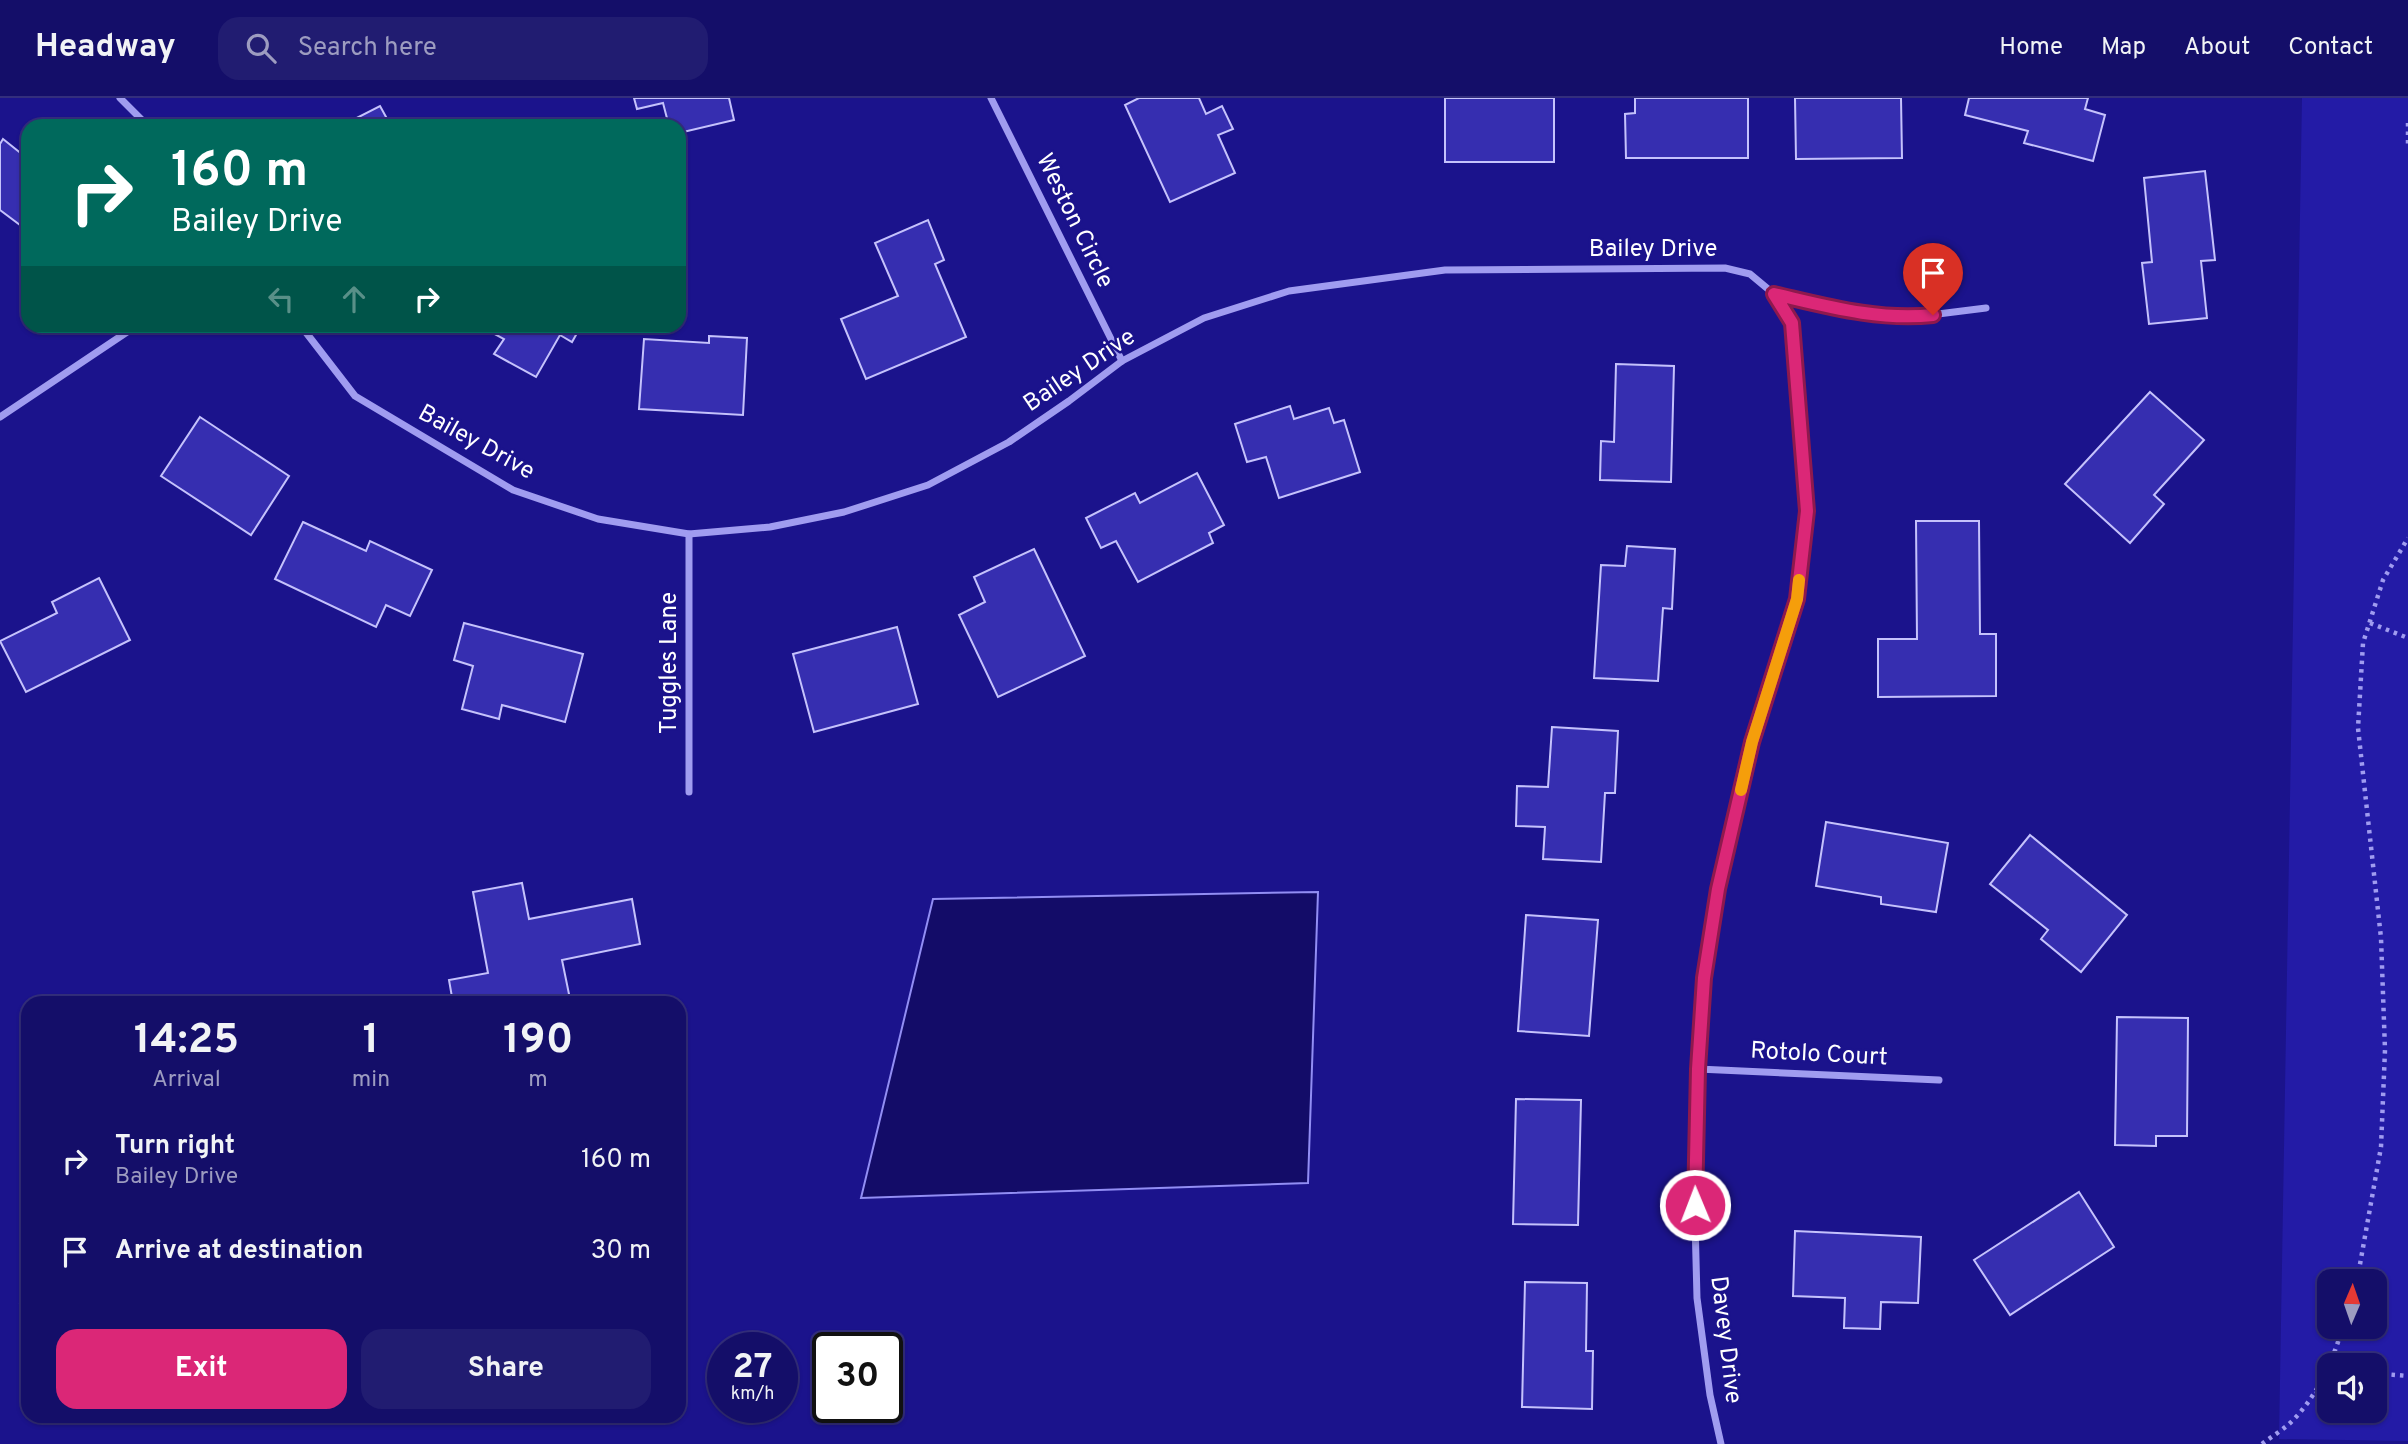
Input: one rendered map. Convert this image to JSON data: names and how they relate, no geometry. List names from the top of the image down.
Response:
{
  "streets": {
    "street": [
      "Weston Circle",
      "Bailey Drive",
      "Tuggles Lane",
      "Rotolo Court",
      "Davey Drive"
    ]
  },
  "crossings": [
    ["Weston Circle", "Bailey Drive"],
    ["Bailey Drive", "Tuggles Lane"],
    ["Bailey Drive", "Davey Drive"],
    ["Rotolo Court", "Davey Drive"]
  ],
  "north": "top",
  "page": {
    "header": "Headway",
    "search": "Search here",
    "nav": [
      "Home",
      "Map",
      "About",
      "Contact"
    ],
    "turn": ["160 m", "Bailey Drive"],
    "eta": [
      "14:25",
      "Arrival",
      "1",
      "min",
      "190",
      "m"
    ],
    "list": [
      {
        "name": "Turn right",
        "note": "Bailey Drive",
        "value": "160 m"
      },
      {
        "name": "Arrive at destination",
        "value": "30 m"
      }
    ],
    "buttons": ["Exit", "Share"],
    "speed": "27 km/h",
    "limit": "30"
  }
}
